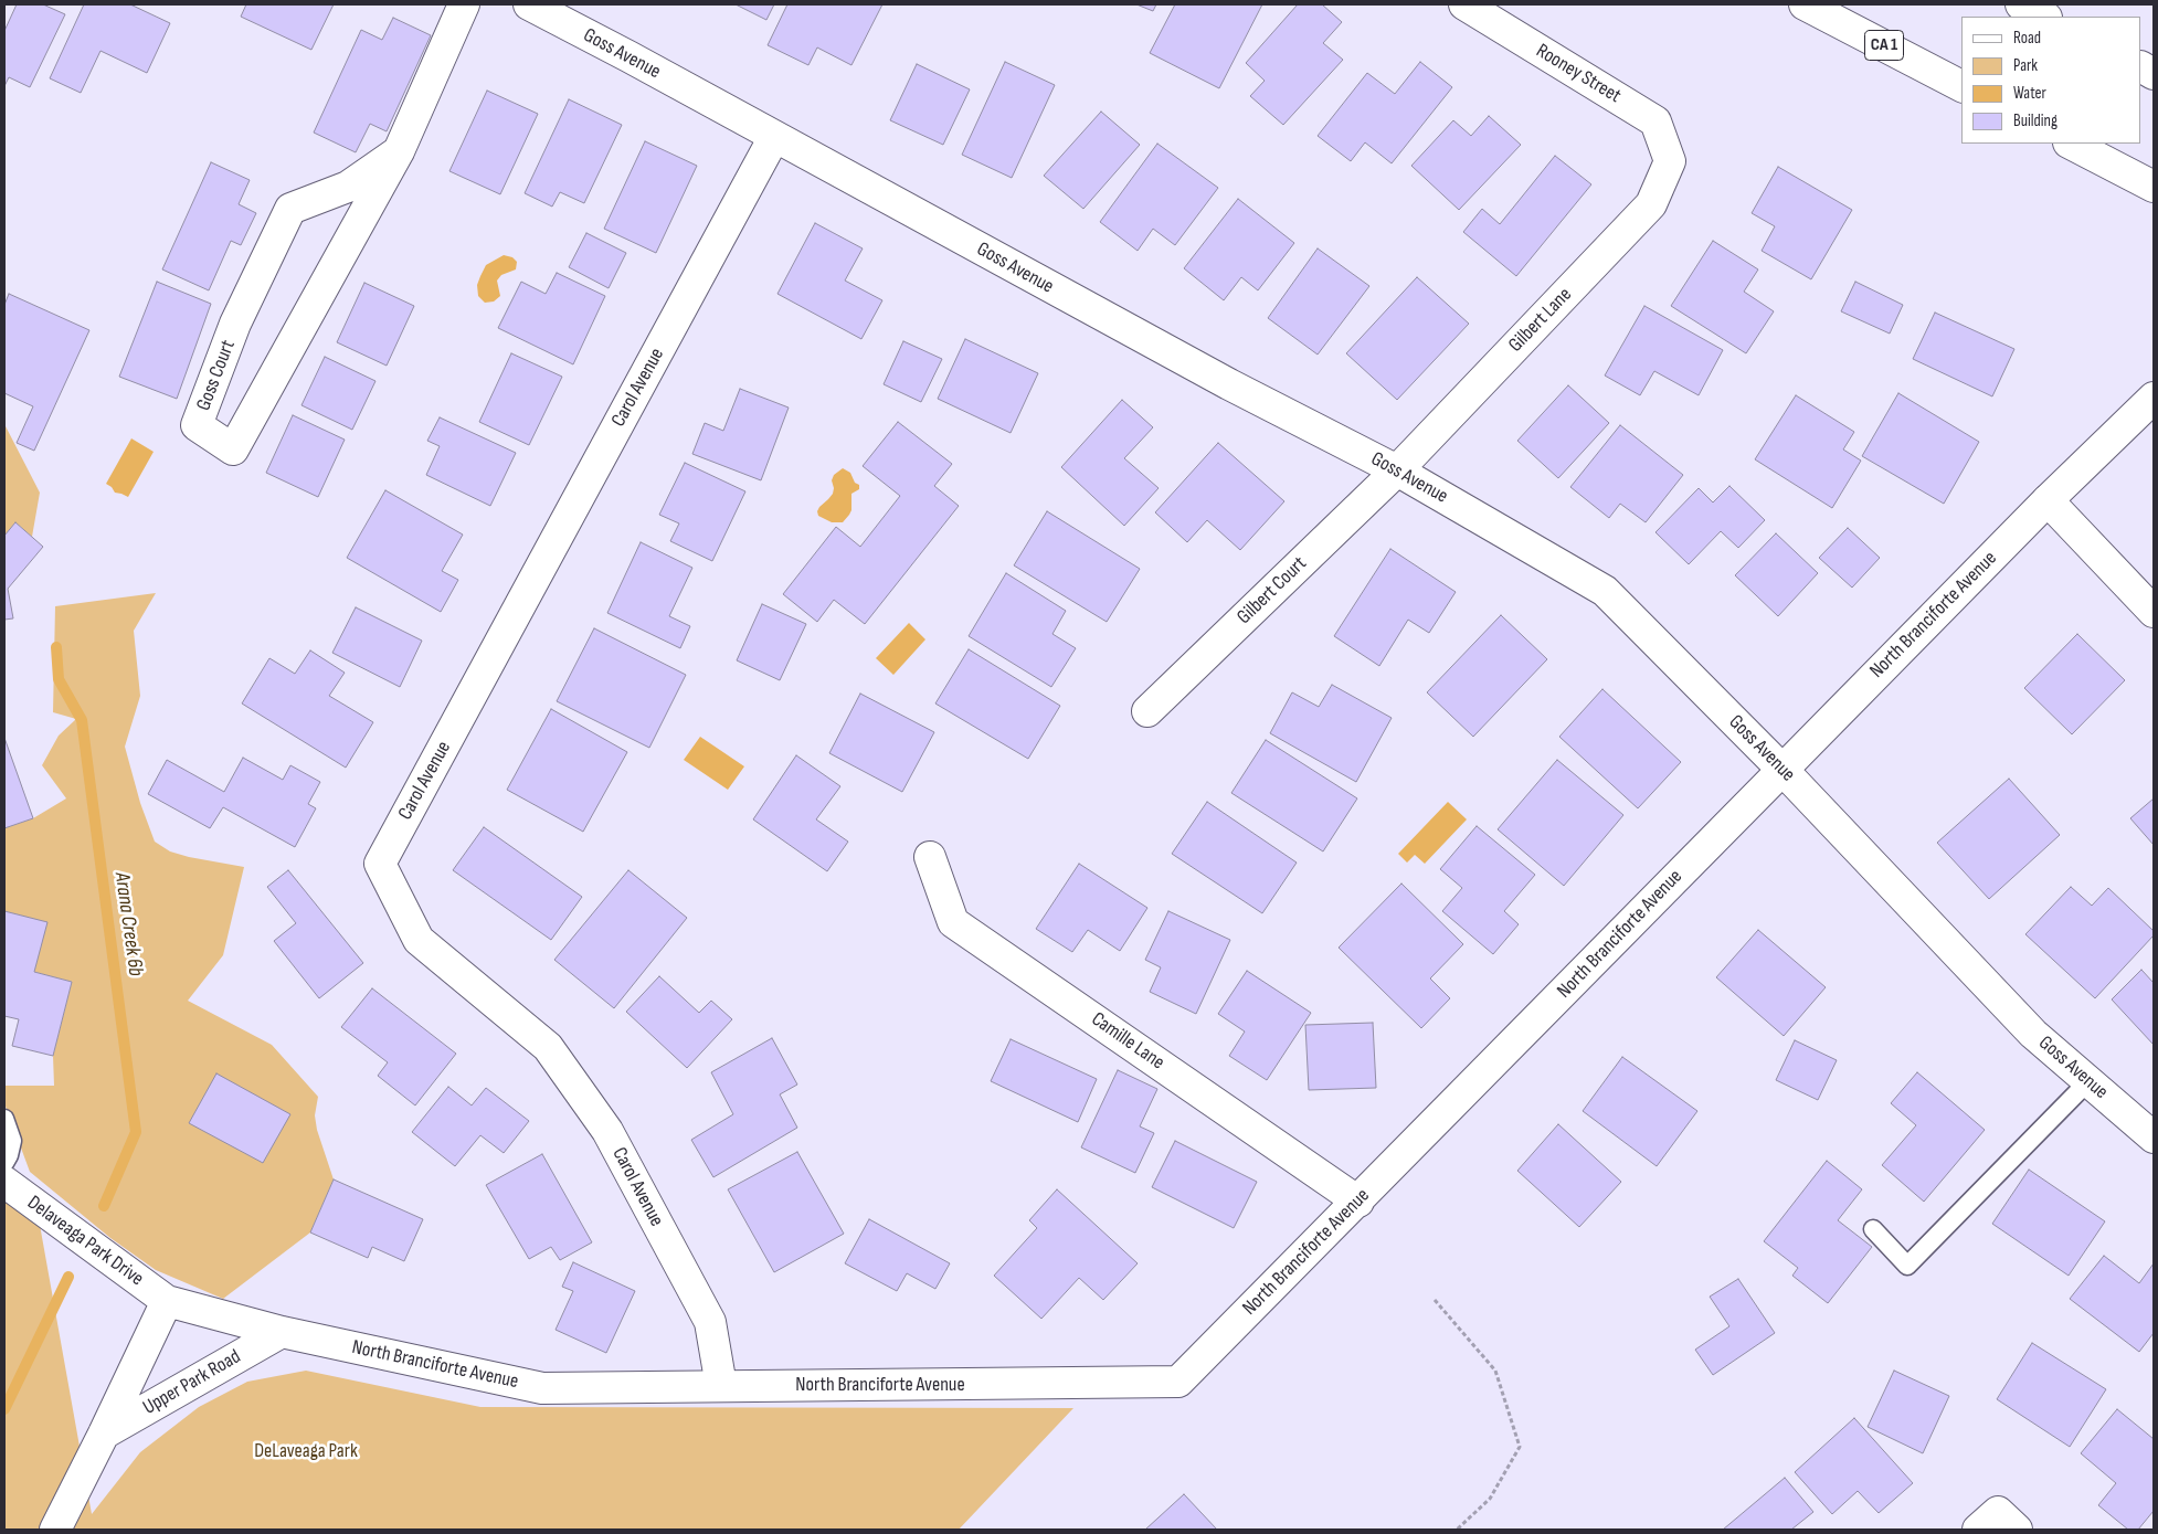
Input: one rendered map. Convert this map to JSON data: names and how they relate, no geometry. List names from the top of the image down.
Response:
{
  "streets": {
    "main road": [
      "CA 1",
      "Goss Avenue",
      "Rooney Street",
      "Gilbert Lane",
      "Goss Court",
      "Carol Avenue",
      "Gilbert Court",
      "North Branciforte Avenue",
      "Camille Lane",
      "Delaveaga Park Drive",
      "Upper Park Road"
    ]
  },
  "crossings": [
    ["Goss Avenue", "Gilbert Lane"],
    ["Goss Avenue", "Carol Avenue"],
    ["Goss Avenue", "Gilbert Court"],
    ["Goss Avenue", "North Branciforte Avenue"],
    ["Rooney Street", "Gilbert Lane"],
    ["Gilbert Lane", "Gilbert Court"],
    ["Carol Avenue", "North Branciforte Avenue"],
    ["North Branciforte Avenue", "Camille Lane"],
    ["North Branciforte Avenue", "Delaveaga Park Drive"],
    ["North Branciforte Avenue", "Upper Park Road"],
    ["Delaveaga Park Drive", "Upper Park Road"]
  ],
  "water": ["Arana Creek 6b"],
  "parks": ["DeLaveaga Park"],
  "legend": [
    "Road",
    "Park",
    "Water",
    "Building"
  ]
}
